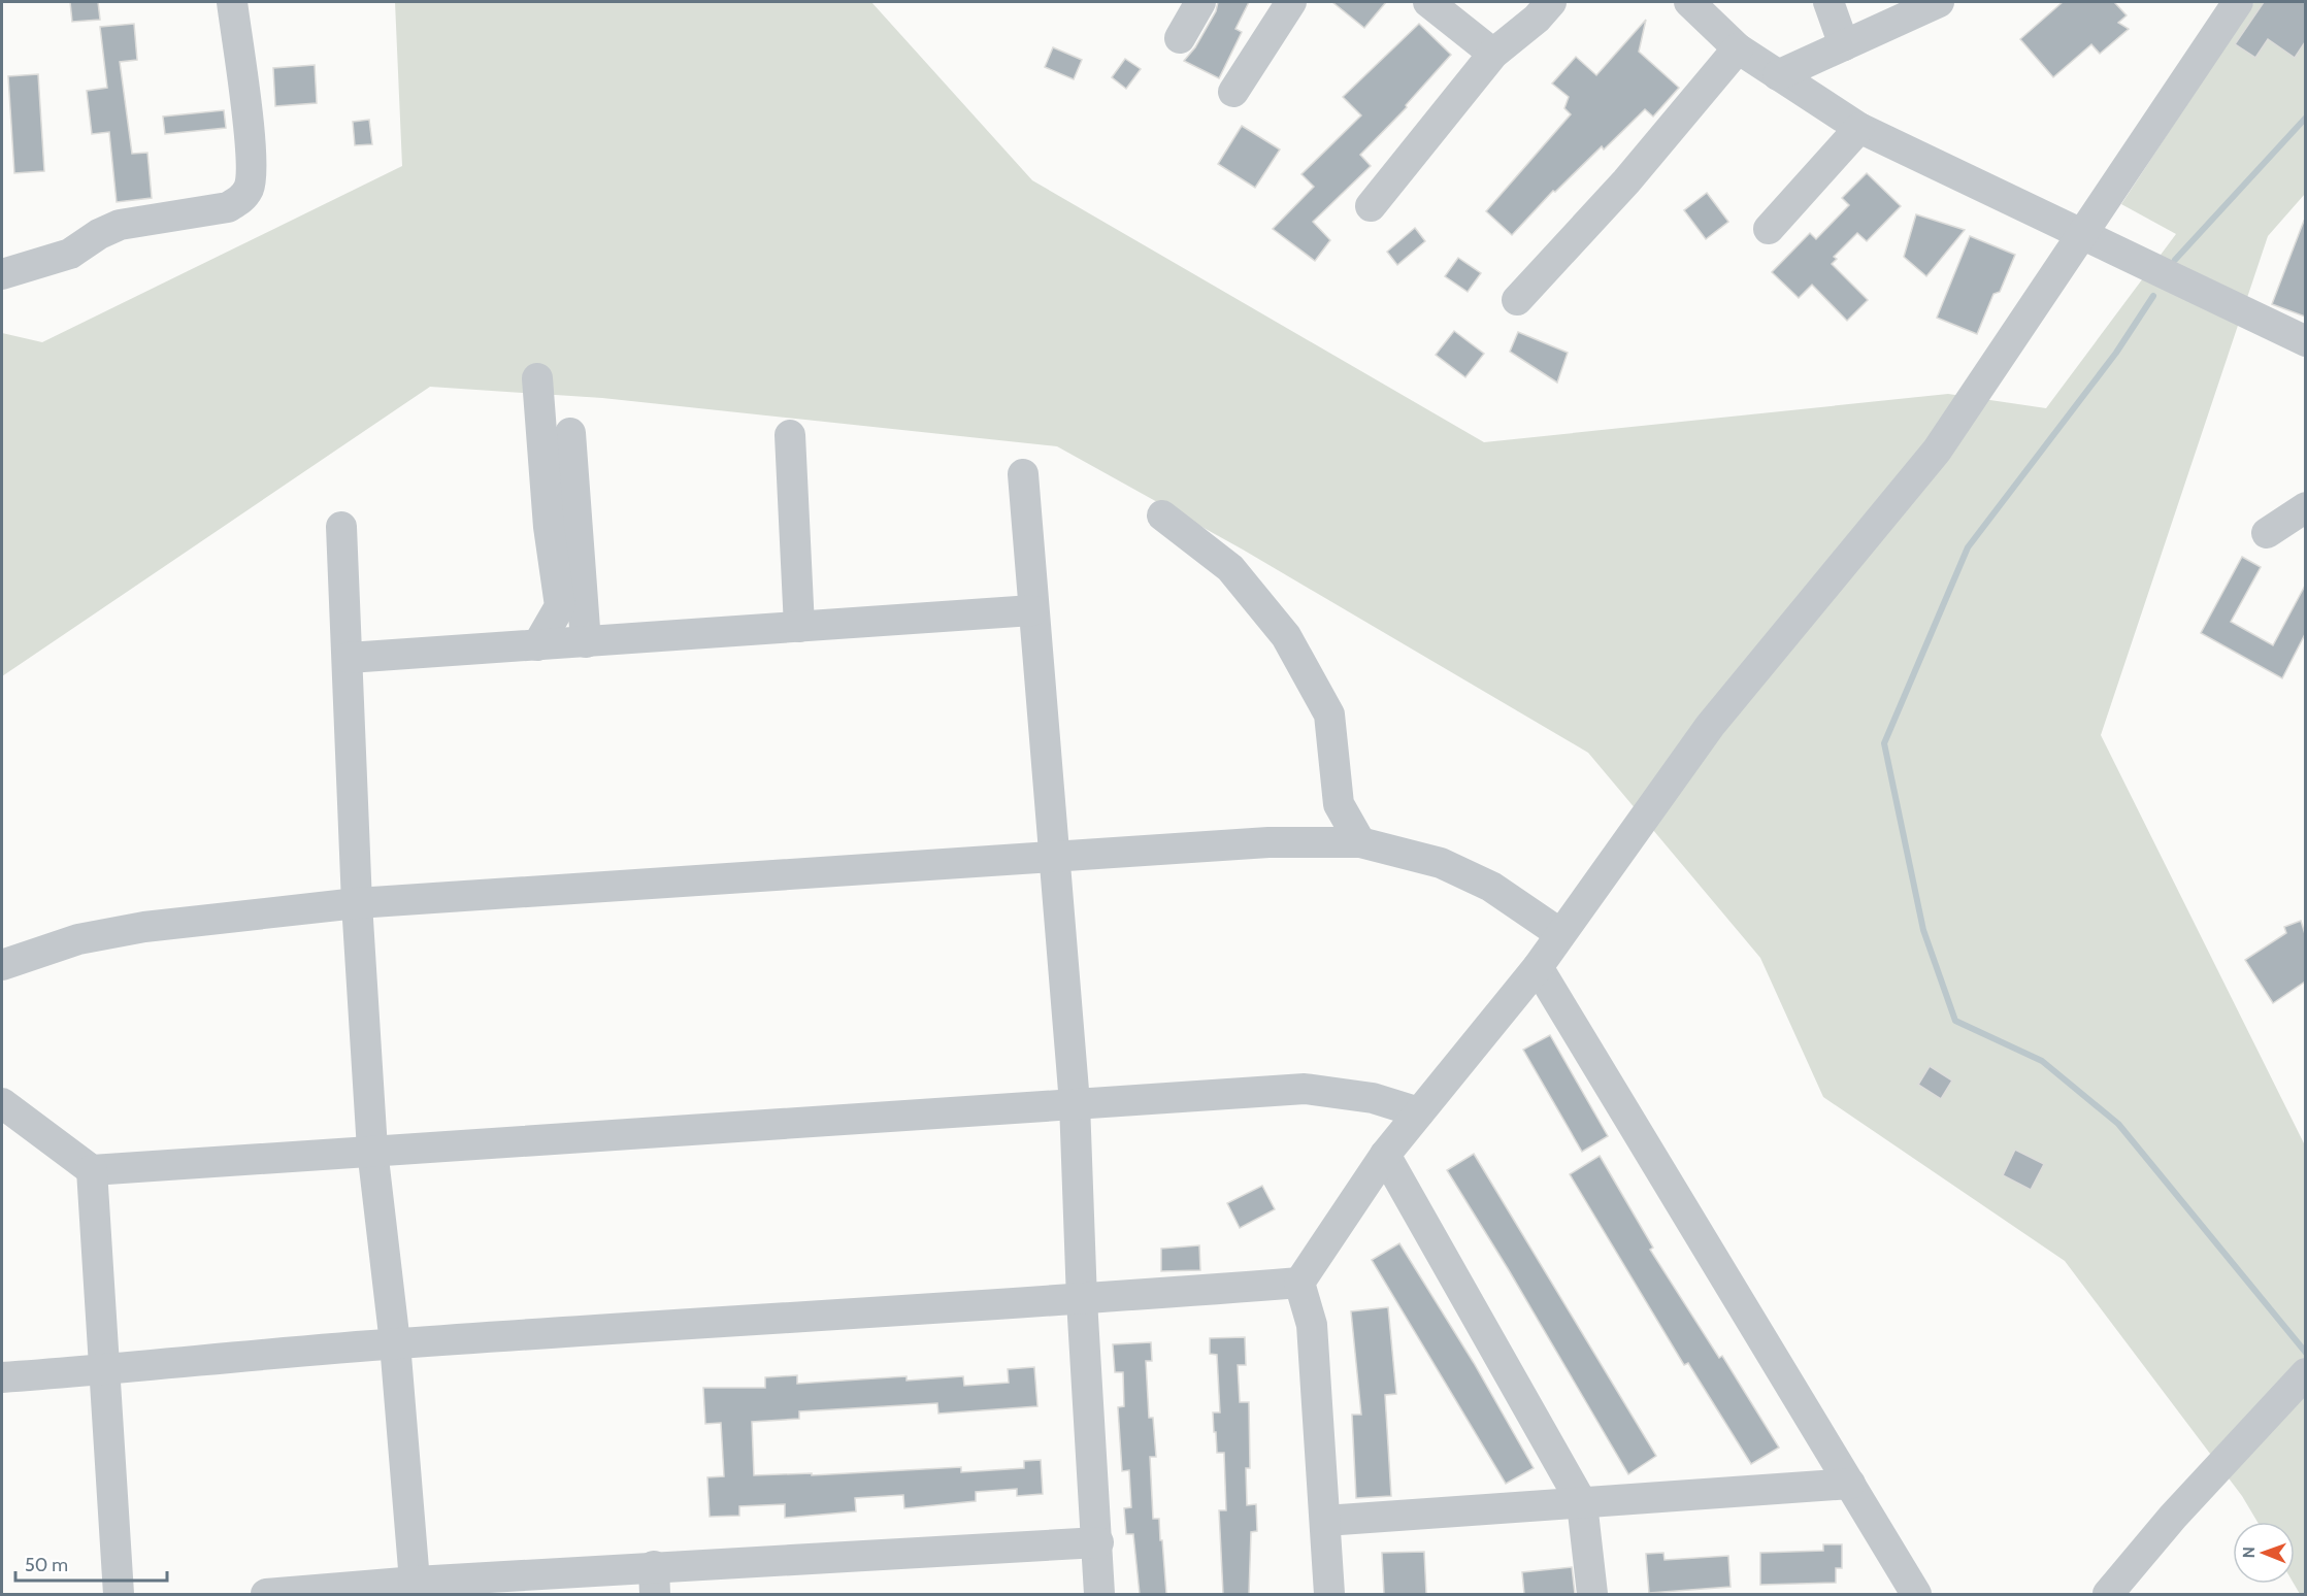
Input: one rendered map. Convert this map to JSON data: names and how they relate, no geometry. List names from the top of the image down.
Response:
{
  "scale_bar": "50 m",
  "north": "left"
}
